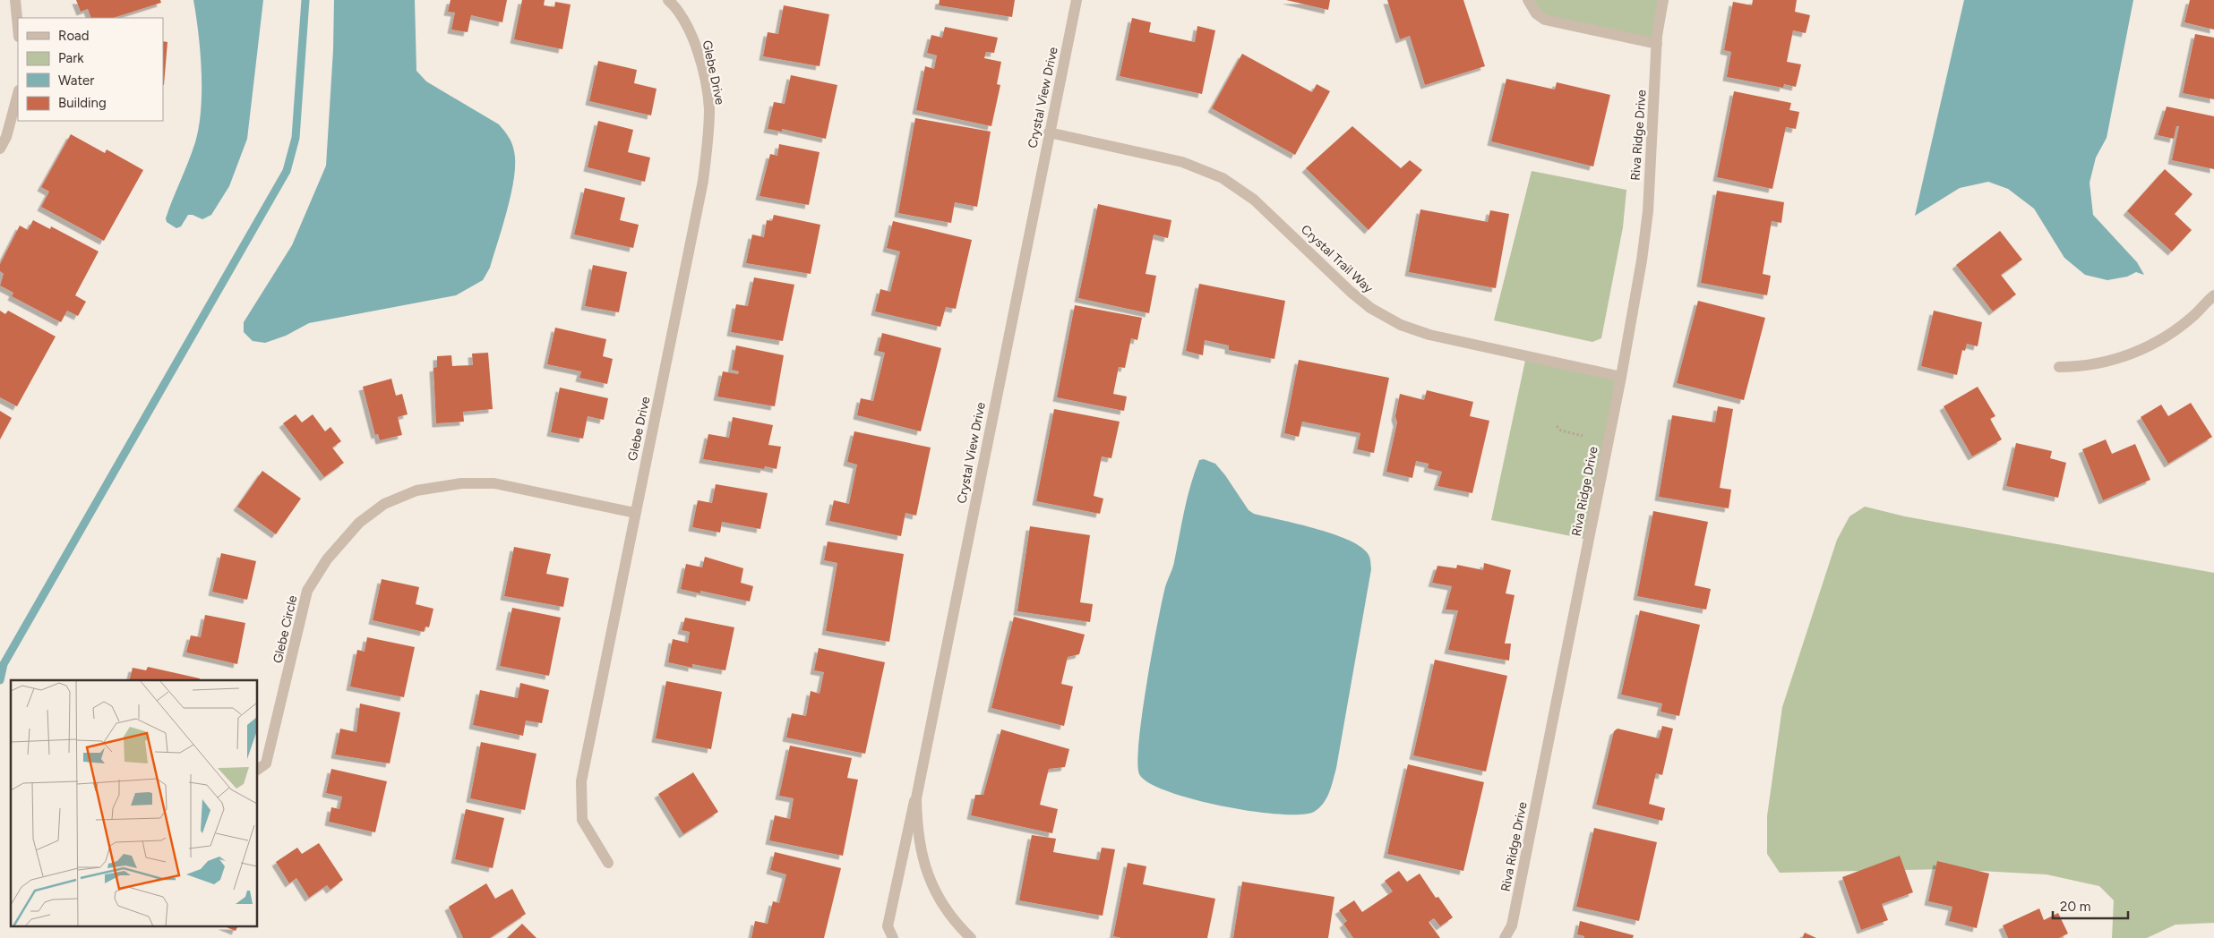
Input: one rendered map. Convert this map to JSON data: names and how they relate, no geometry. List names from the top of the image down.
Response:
{
  "streets": {
    "street": [
      "Glebe Drive",
      "Crystal View Drive",
      "Riva Ridge Drive",
      "Crystal Trail Way",
      "Glebe Circle"
    ]
  },
  "crossings": [
    ["Glebe Drive", "Glebe Circle"],
    ["Crystal View Drive", "Crystal Trail Way"],
    ["Riva Ridge Drive", "Crystal Trail Way"]
  ],
  "legend": [
    "Road",
    "Park",
    "Water",
    "Building"
  ],
  "scale_bar": "20 m"
}
